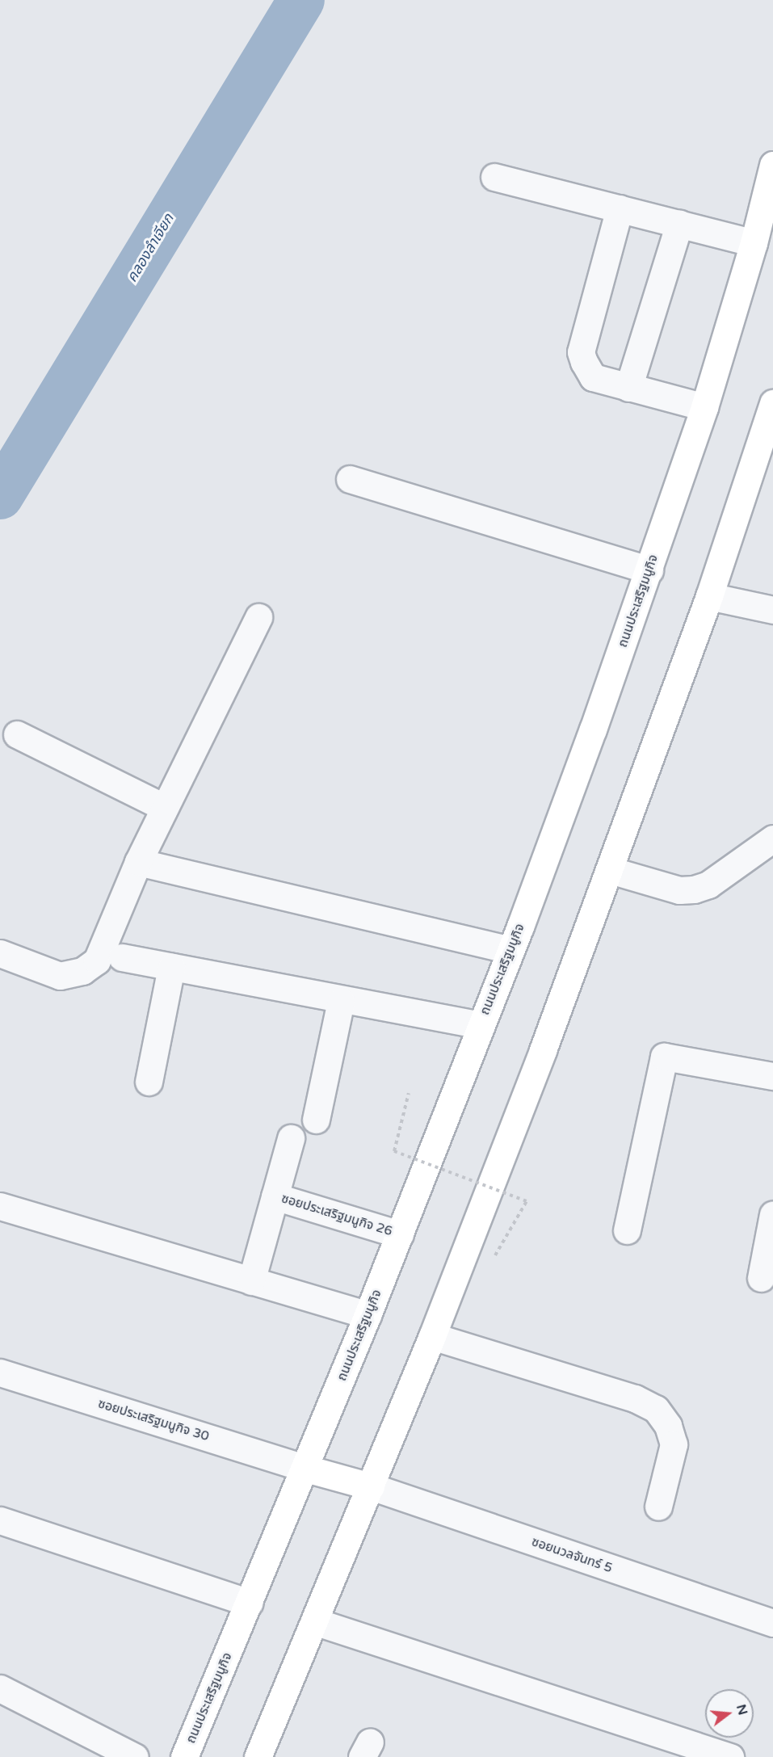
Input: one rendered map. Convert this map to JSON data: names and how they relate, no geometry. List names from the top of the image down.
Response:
{
  "streets": {
    "main road": ["ถนนประเสริฐมนูกิจ"],
    "street": ["ซอยประเสริฐมนูกิจ 26", "ซอยประเสริฐมนูกิจ 30", "ซอยนวลจันทร์ 5"]
  },
  "crossings": [
    ["ถนนประเสริฐมนูกิจ", "ซอยประเสริฐมนูกิจ 26"],
    ["ถนนประเสริฐมนูกิจ", "ซอยประเสริฐมนูกิจ 30"]
  ],
  "water": ["คลองลำเจียก"],
  "north": "right"
}
